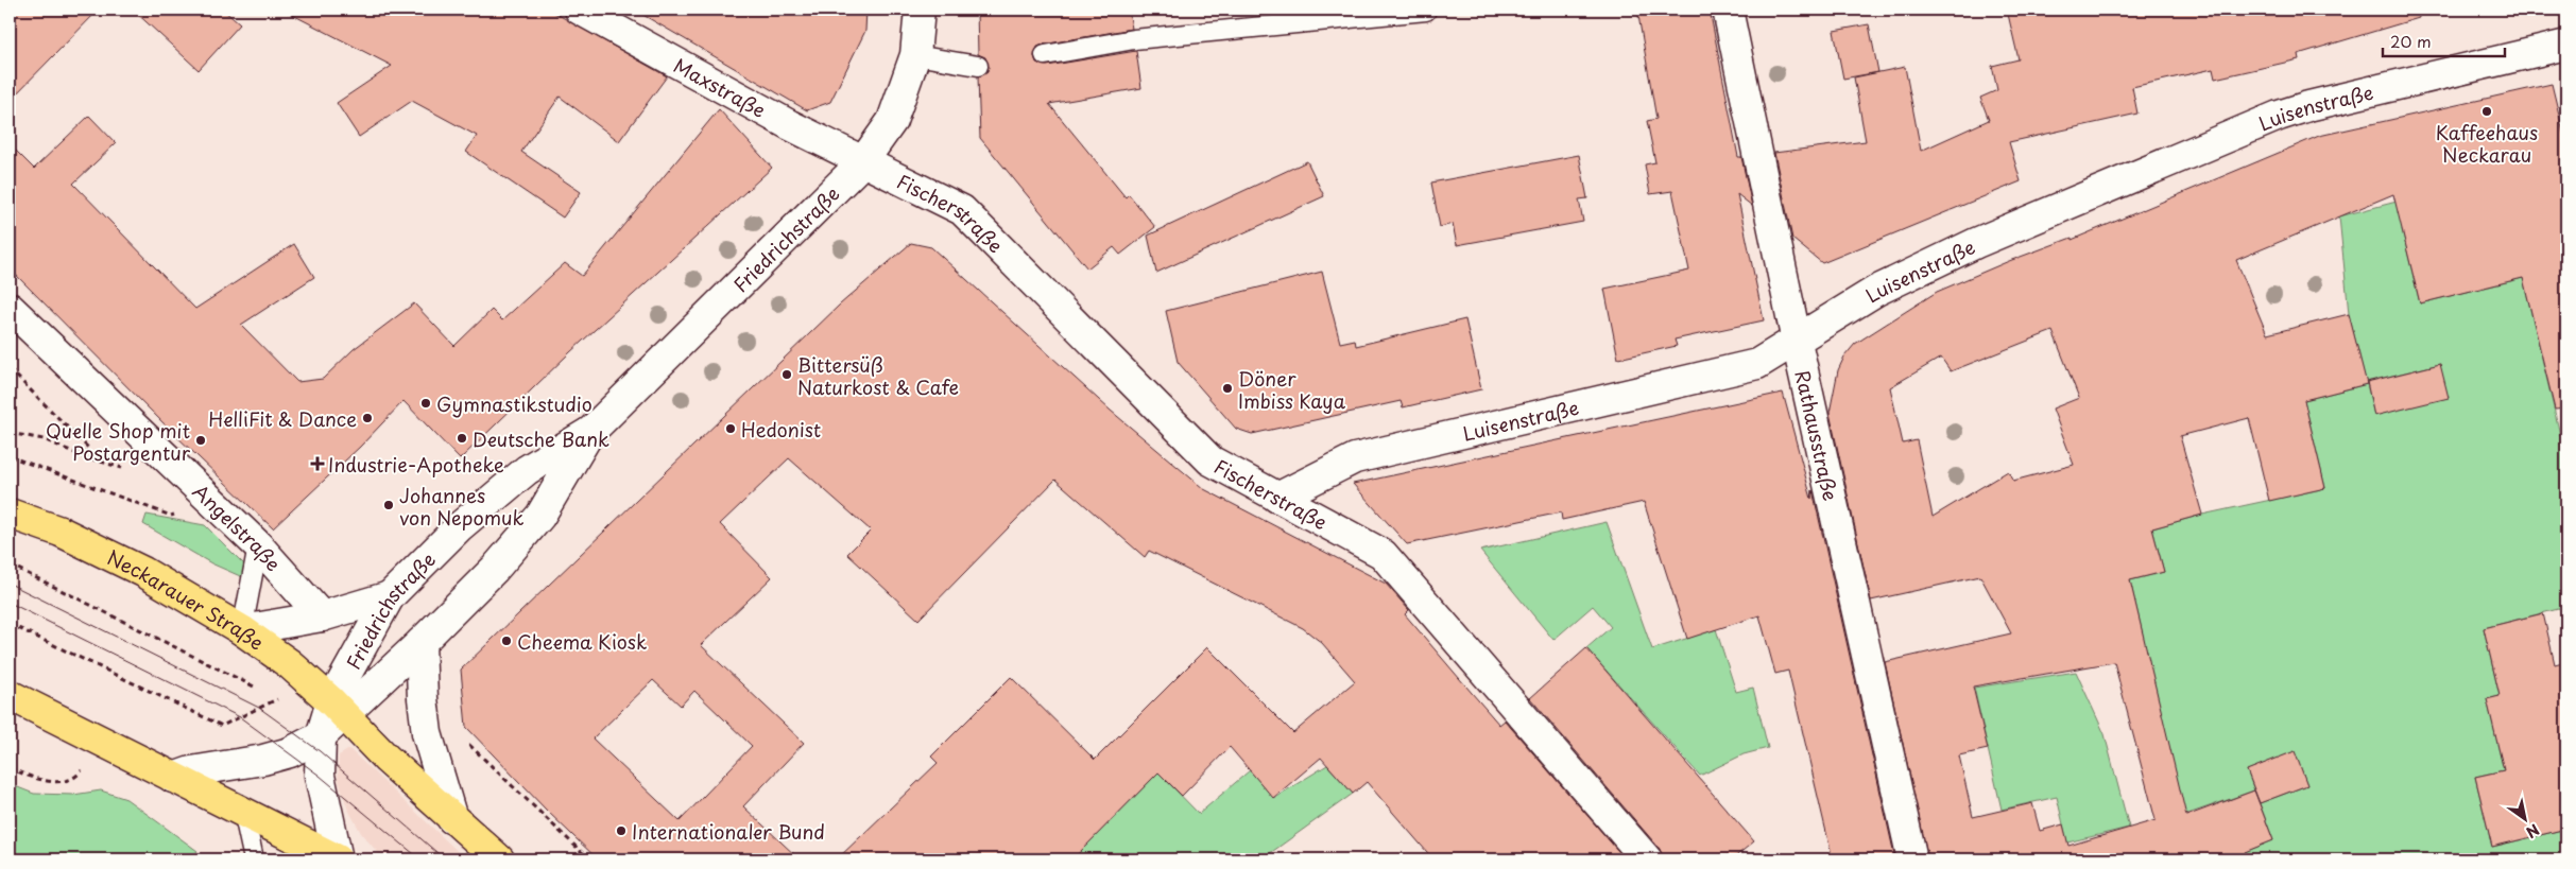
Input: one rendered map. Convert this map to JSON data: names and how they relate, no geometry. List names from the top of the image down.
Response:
{
  "streets": {
    "main road": ["Neckarauer Straße"],
    "street": [
      "Maxstraße",
      "Luisenstraße",
      "Fischerstraße",
      "Friedrichstraße",
      "Rathausstraße",
      "Angelstraße"
    ]
  },
  "crossings": [
    ["Maxstraße", "Fischerstraße"],
    ["Maxstraße", "Friedrichstraße"],
    ["Luisenstraße", "Fischerstraße"],
    ["Luisenstraße", "Rathausstraße"],
    ["Fischerstraße", "Friedrichstraße"],
    ["Friedrichstraße", "Neckarauer Straße"]
  ],
  "places": {
    "other": [
      "Kaffeehaus Neckarau",
      "Bittersüß Naturkost & Cafe",
      "Döner Imbiss Kaya",
      "Gymnastikstudio",
      "HelliFit & Dance",
      "Hedonist",
      "Deutsche Bank",
      "Quelle Shop mit Postargentur",
      "Johannes von Nepomuk",
      "Cheema Kiosk",
      "Internationaler Bund"
    ],
    "health": ["Industrie-Apotheke"]
  },
  "scale_bar": "20 m",
  "north": "bottom right"
}
